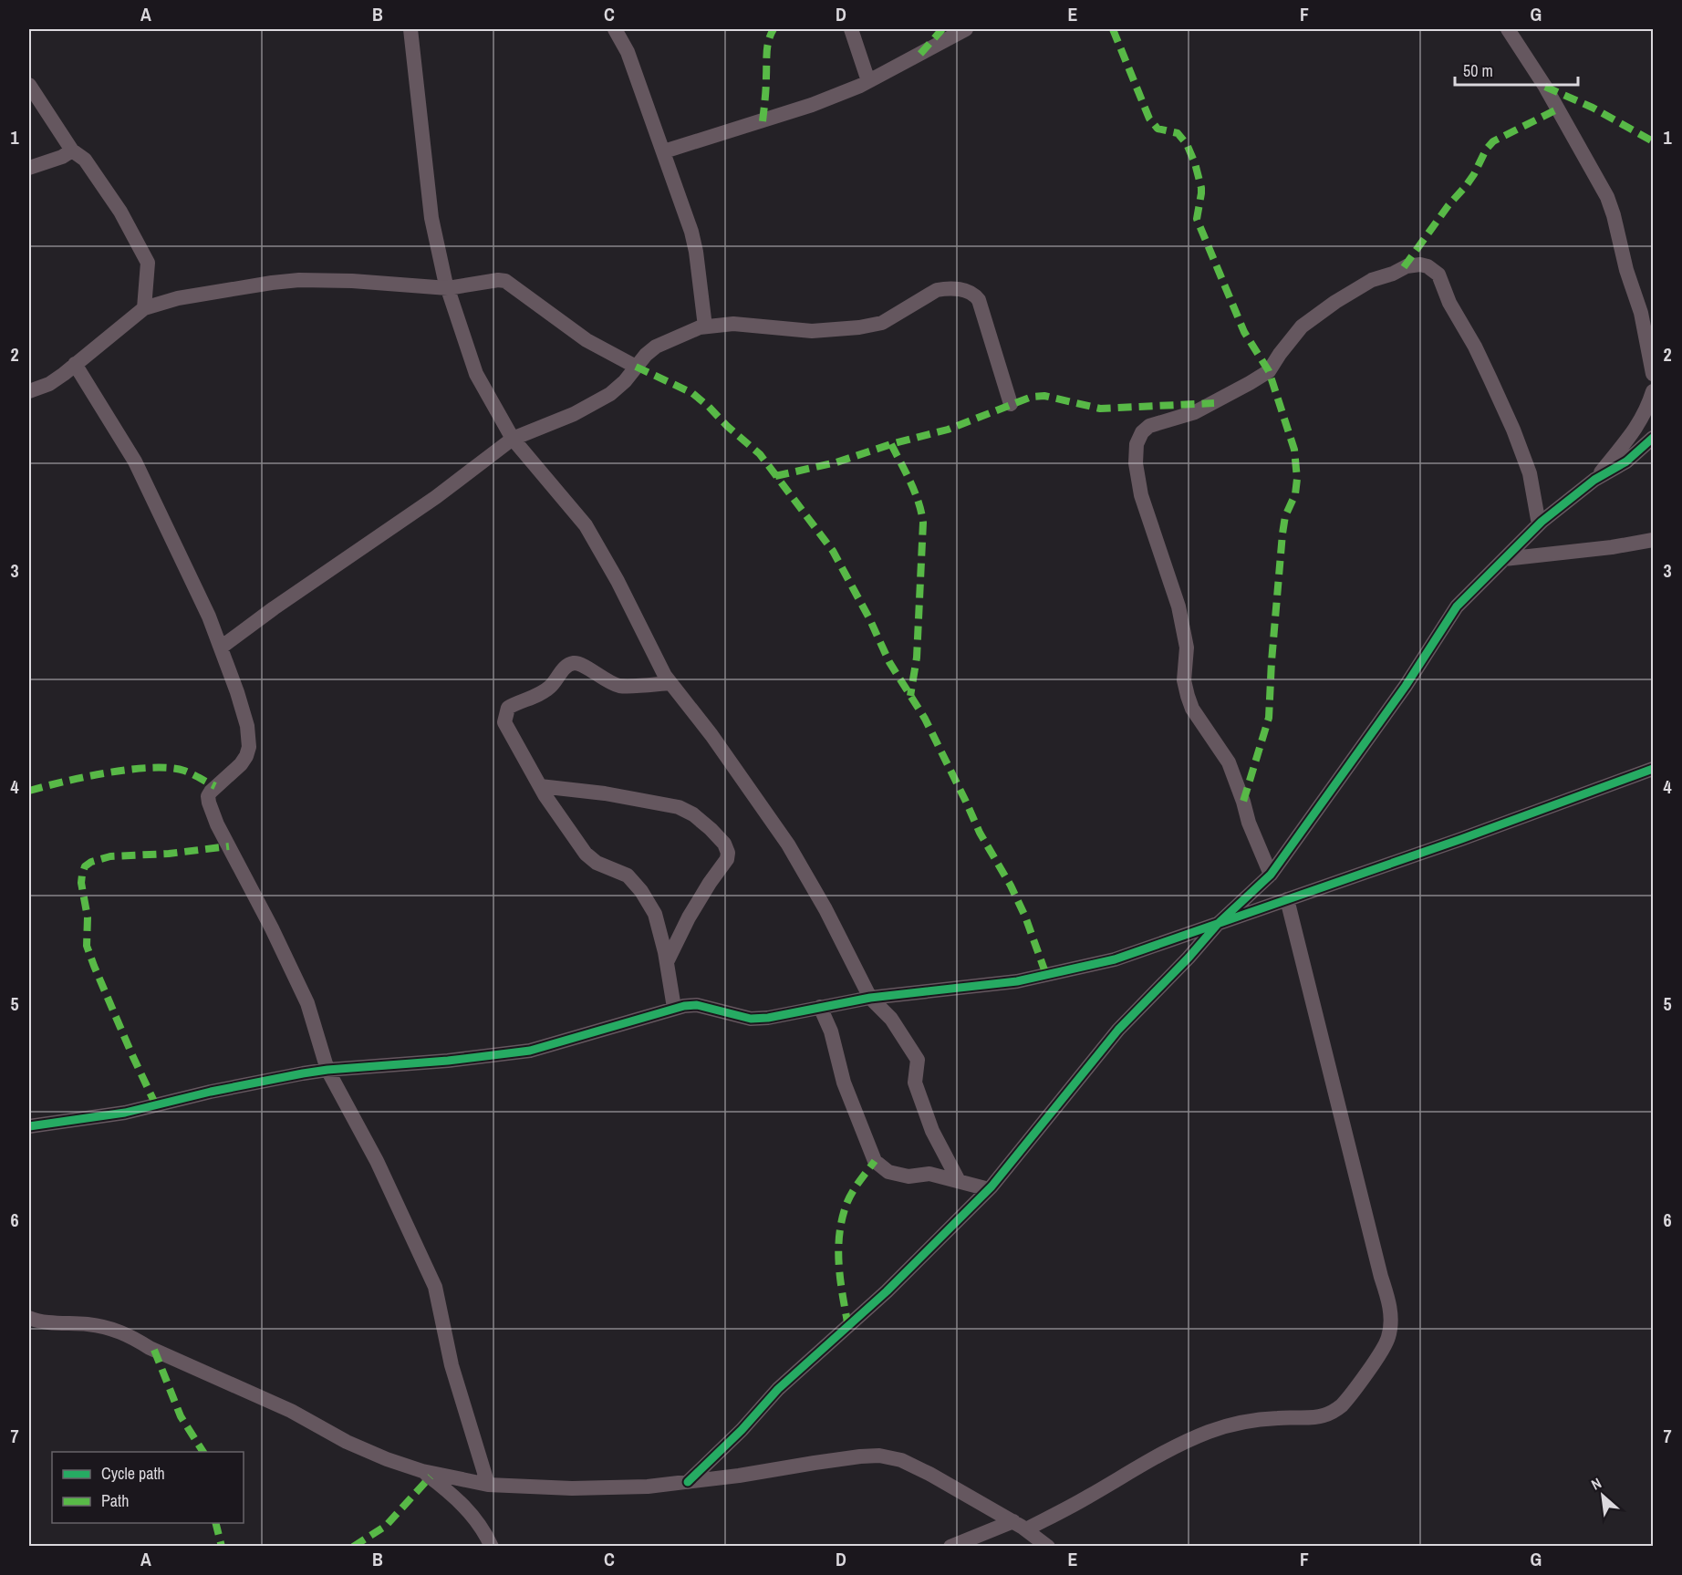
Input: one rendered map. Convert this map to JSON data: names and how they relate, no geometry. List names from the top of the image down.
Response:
{
  "legend": ["Cycle path", "Path"],
  "scale_bar": "50 m",
  "north": "top left",
  "grid": {
    "columns": [
      "A",
      "B",
      "C",
      "D",
      "E",
      "F",
      "G"
    ],
    "rows": [
      "1",
      "2",
      "3",
      "4",
      "5",
      "6",
      "7"
    ]
  }
}
